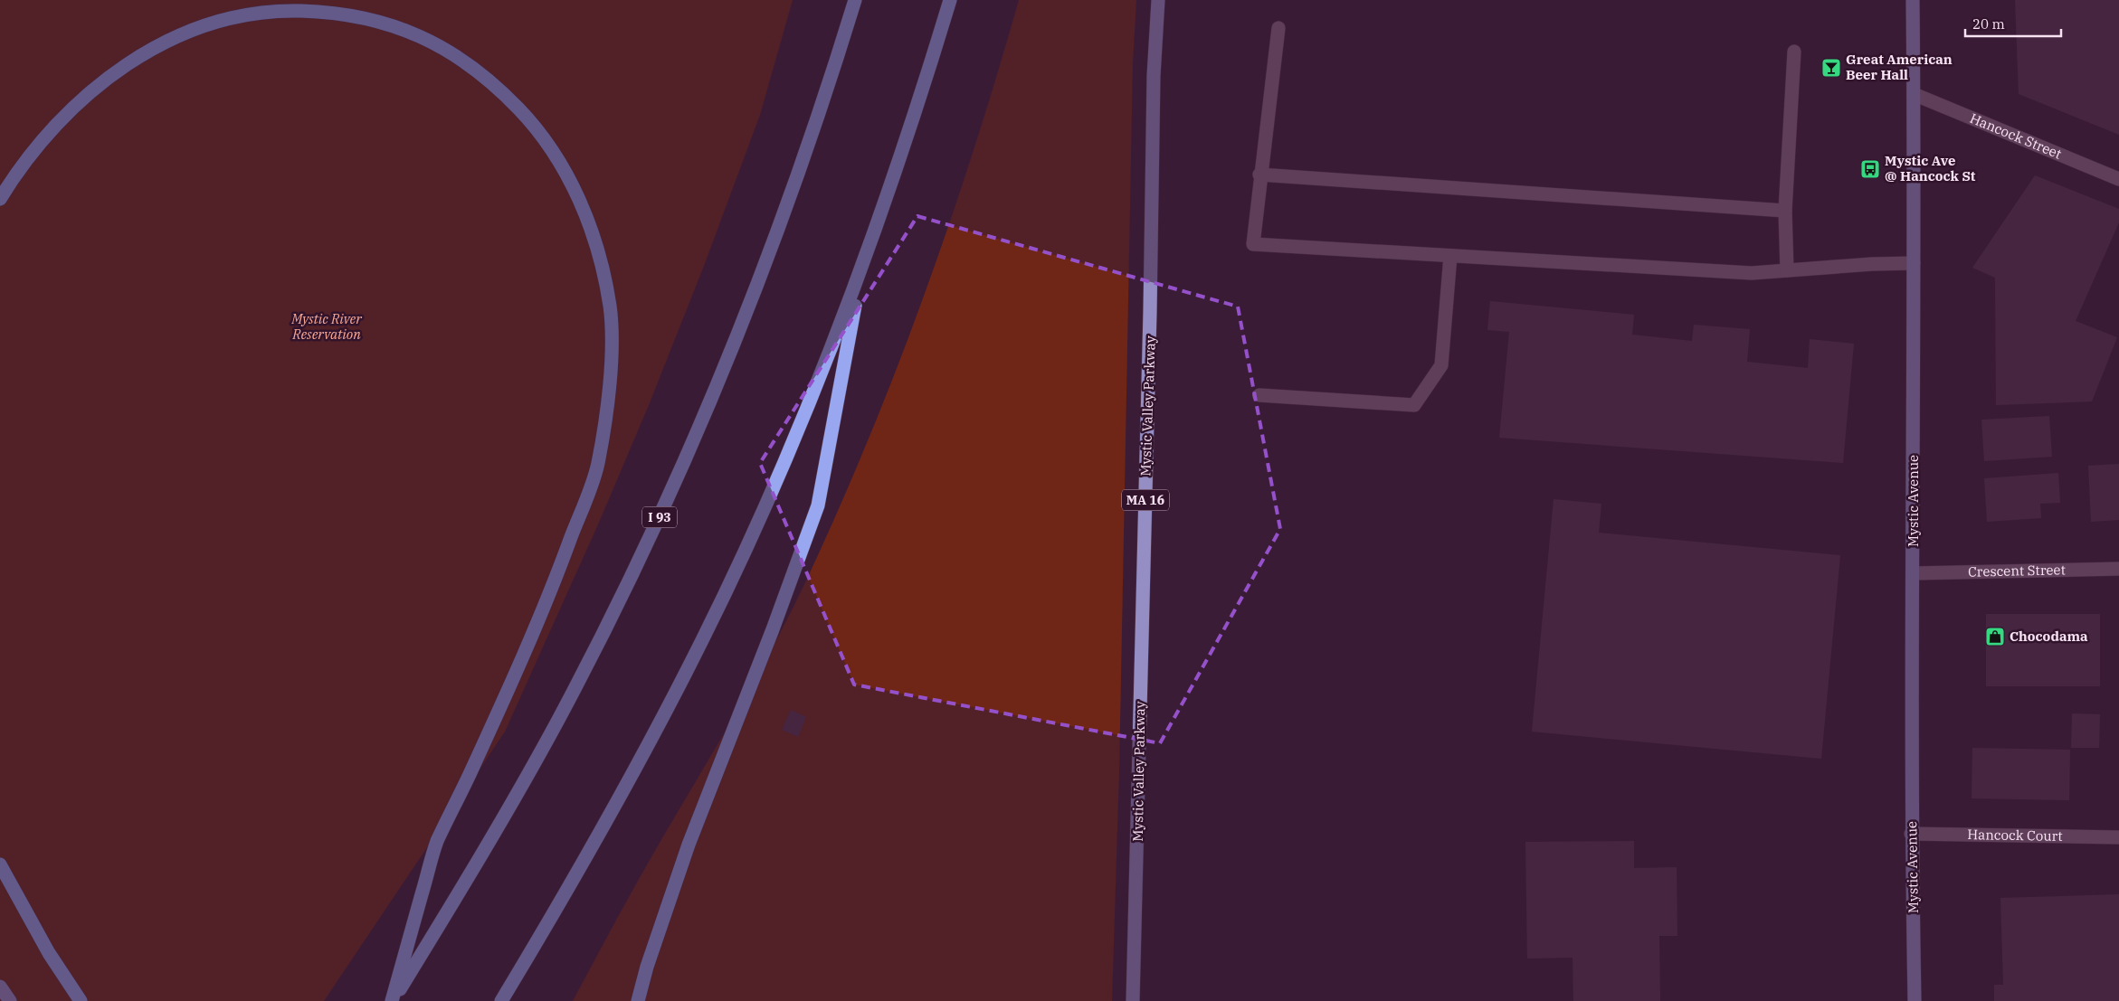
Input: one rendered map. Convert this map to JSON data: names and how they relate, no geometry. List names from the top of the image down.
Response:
{
  "streets": {
    "highway": ["I 93"],
    "main road": ["Mystic Valley Parkway", "MA 16", "Mystic Avenue"],
    "street": ["Hancock Street", "Crescent Street", "Hancock Court"]
  },
  "crossings": [
    ["Hancock Street", "Mystic Avenue"],
    ["Mystic Avenue", "Crescent Street"],
    ["Mystic Avenue", "Hancock Court"]
  ],
  "parks": ["Mystic River Reservation"],
  "places": {
    "bar": ["Great American Beer Hall"],
    "bus stop": ["Mystic Ave @ Hancock St"],
    "shop": ["Chocodama"]
  },
  "scale_bar": "20 m"
}
